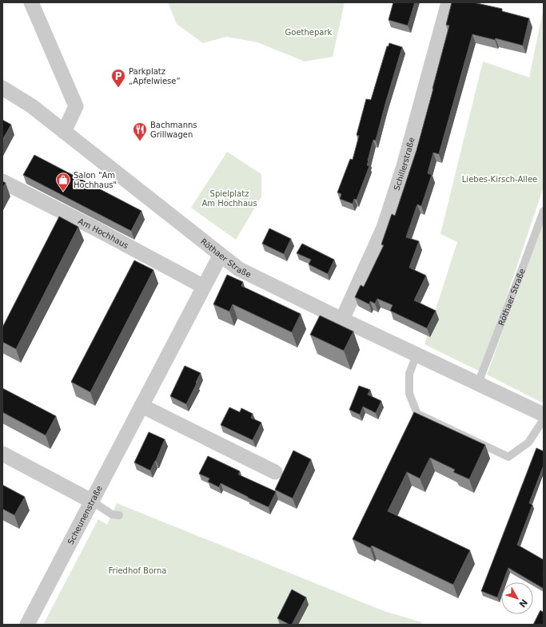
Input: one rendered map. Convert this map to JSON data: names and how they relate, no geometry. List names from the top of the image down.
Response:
{
  "streets": {
    "street": [
      "Schillerstraße",
      "Am Hochhaus",
      "Röthaer Straße",
      "Scheunenstraße"
    ]
  },
  "crossings": [
    ["Schillerstraße", "Röthaer Straße"],
    ["Am Hochhaus", "Scheunenstraße"],
    ["Röthaer Straße", "Scheunenstraße"]
  ],
  "parks": [
    "Goethepark",
    "Liebes-Kirsch-Allee",
    "Spielplatz Am Hochhaus",
    "Friedhof Borna"
  ],
  "places": {
    "parking": ["Parkplatz „Apfelwiese“"],
    "restaurant": ["Bachmanns Grillwagen"],
    "shop": ["Salon \"Am Hochhaus\""]
  },
  "north": "bottom right"
}
